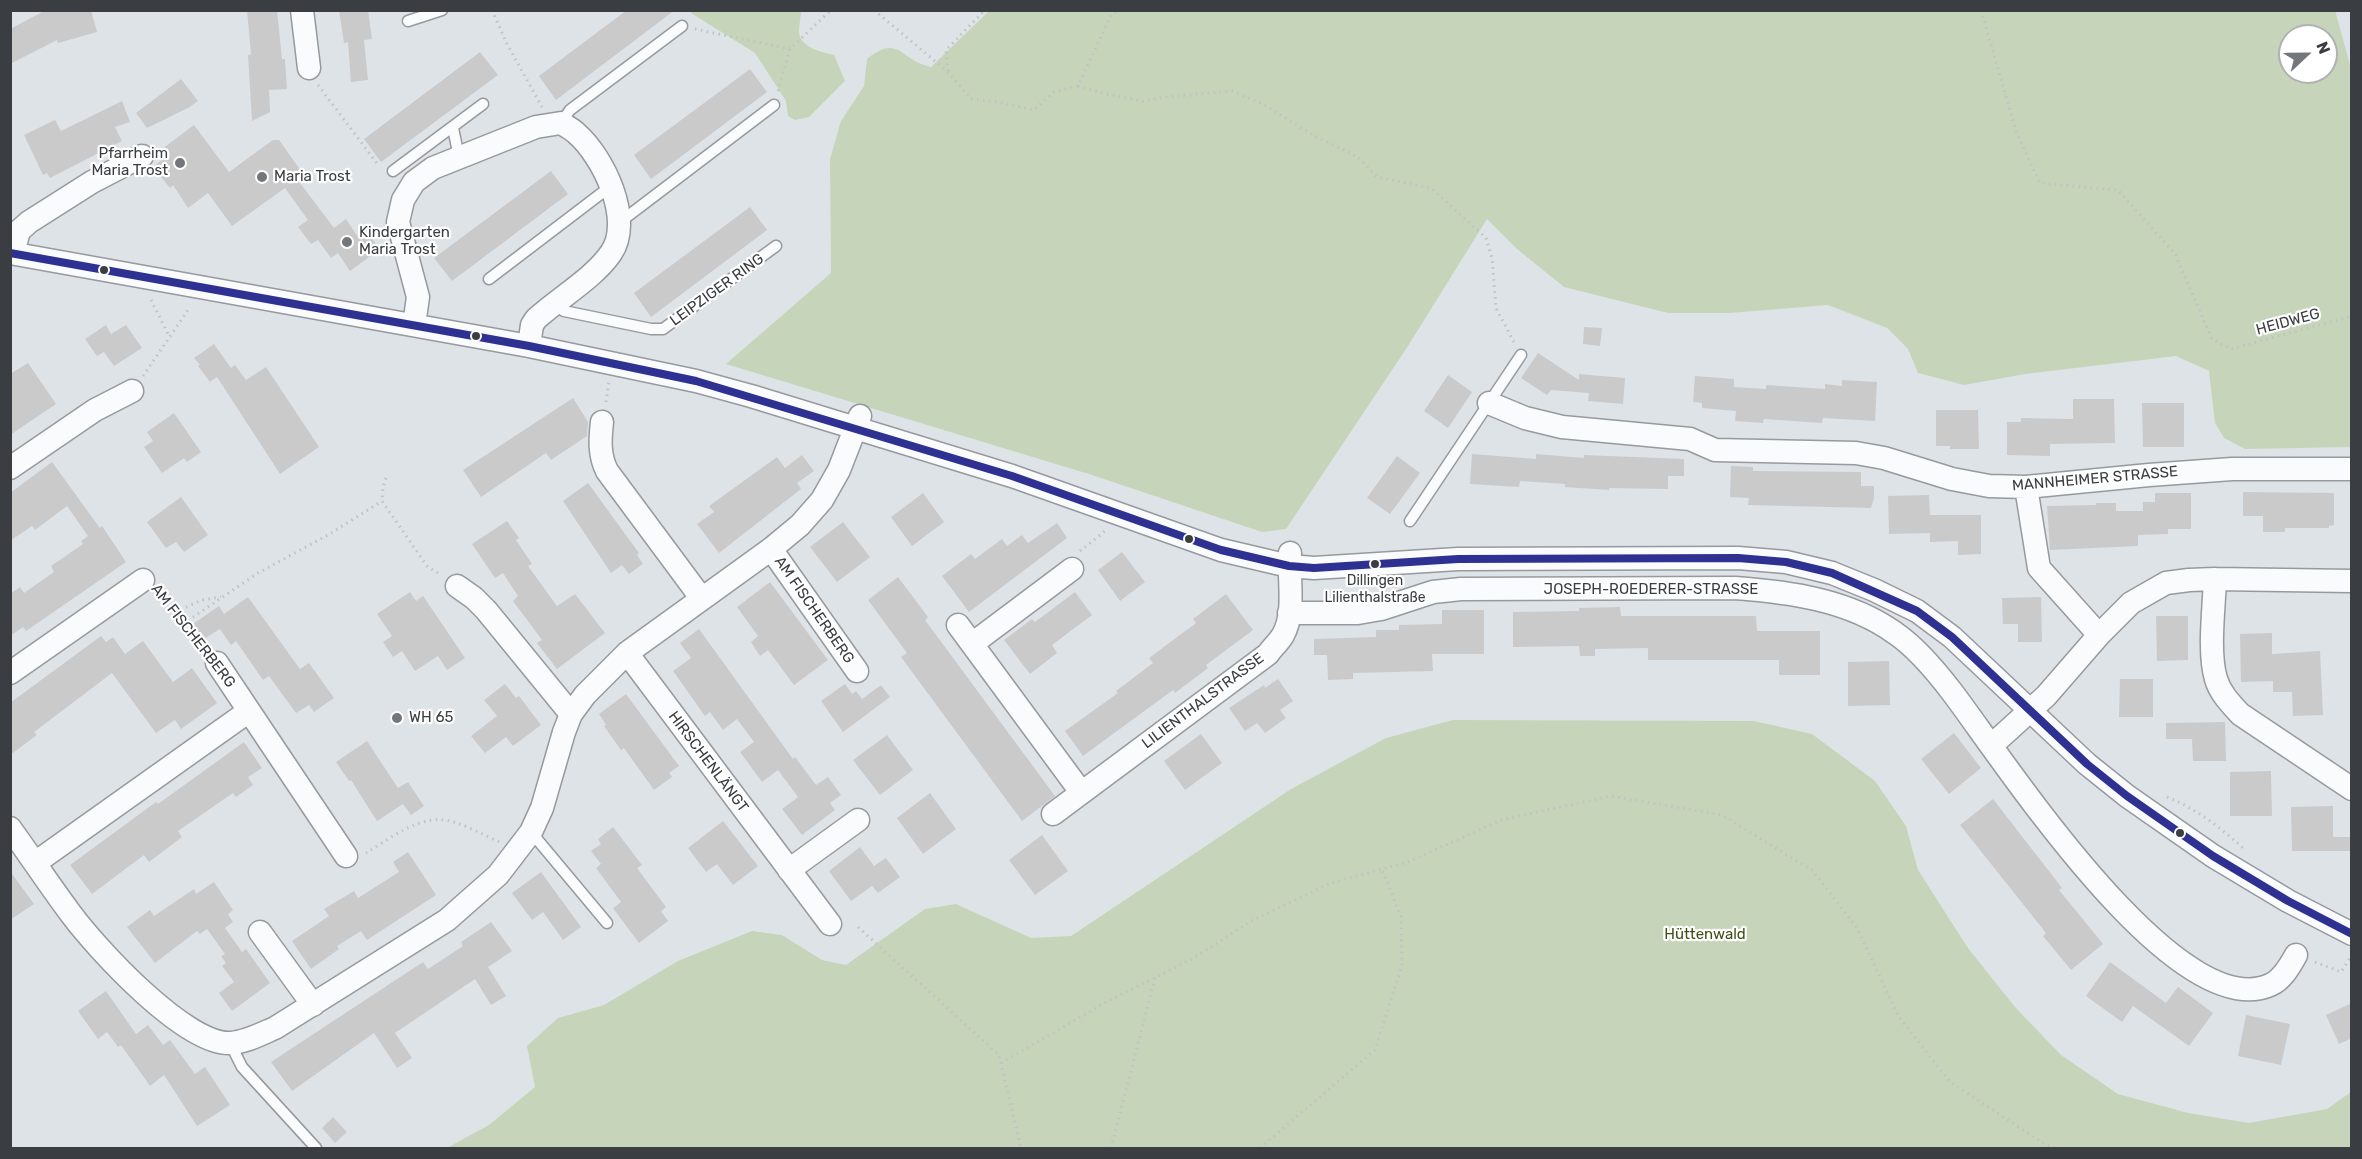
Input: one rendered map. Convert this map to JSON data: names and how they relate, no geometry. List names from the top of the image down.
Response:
{
  "streets": {
    "street": [
      "MANNHEIMER STRASSE",
      "JOSEPH-ROEDERER-STRASSE",
      "AM FISCHERBERG",
      "LILIENTHALSTRASSE",
      "HIRSCHENLÄNGT"
    ],
    "lane": ["LEIPZIGER RING"],
    "path": ["HEIDWEG"]
  },
  "crossings": [
    ["JOSEPH-ROEDERER-STRASSE", "LILIENTHALSTRASSE"],
    ["AM FISCHERBERG", "HIRSCHENLÄNGT"]
  ],
  "parks": ["Hüttenwald"],
  "places": [
    "Pfarrheim Maria Trost",
    "Maria Trost",
    "Kindergarten Maria Trost",
    "Dillingen Lilienthalstraße",
    "WH 65"
  ],
  "north": "right"
}
